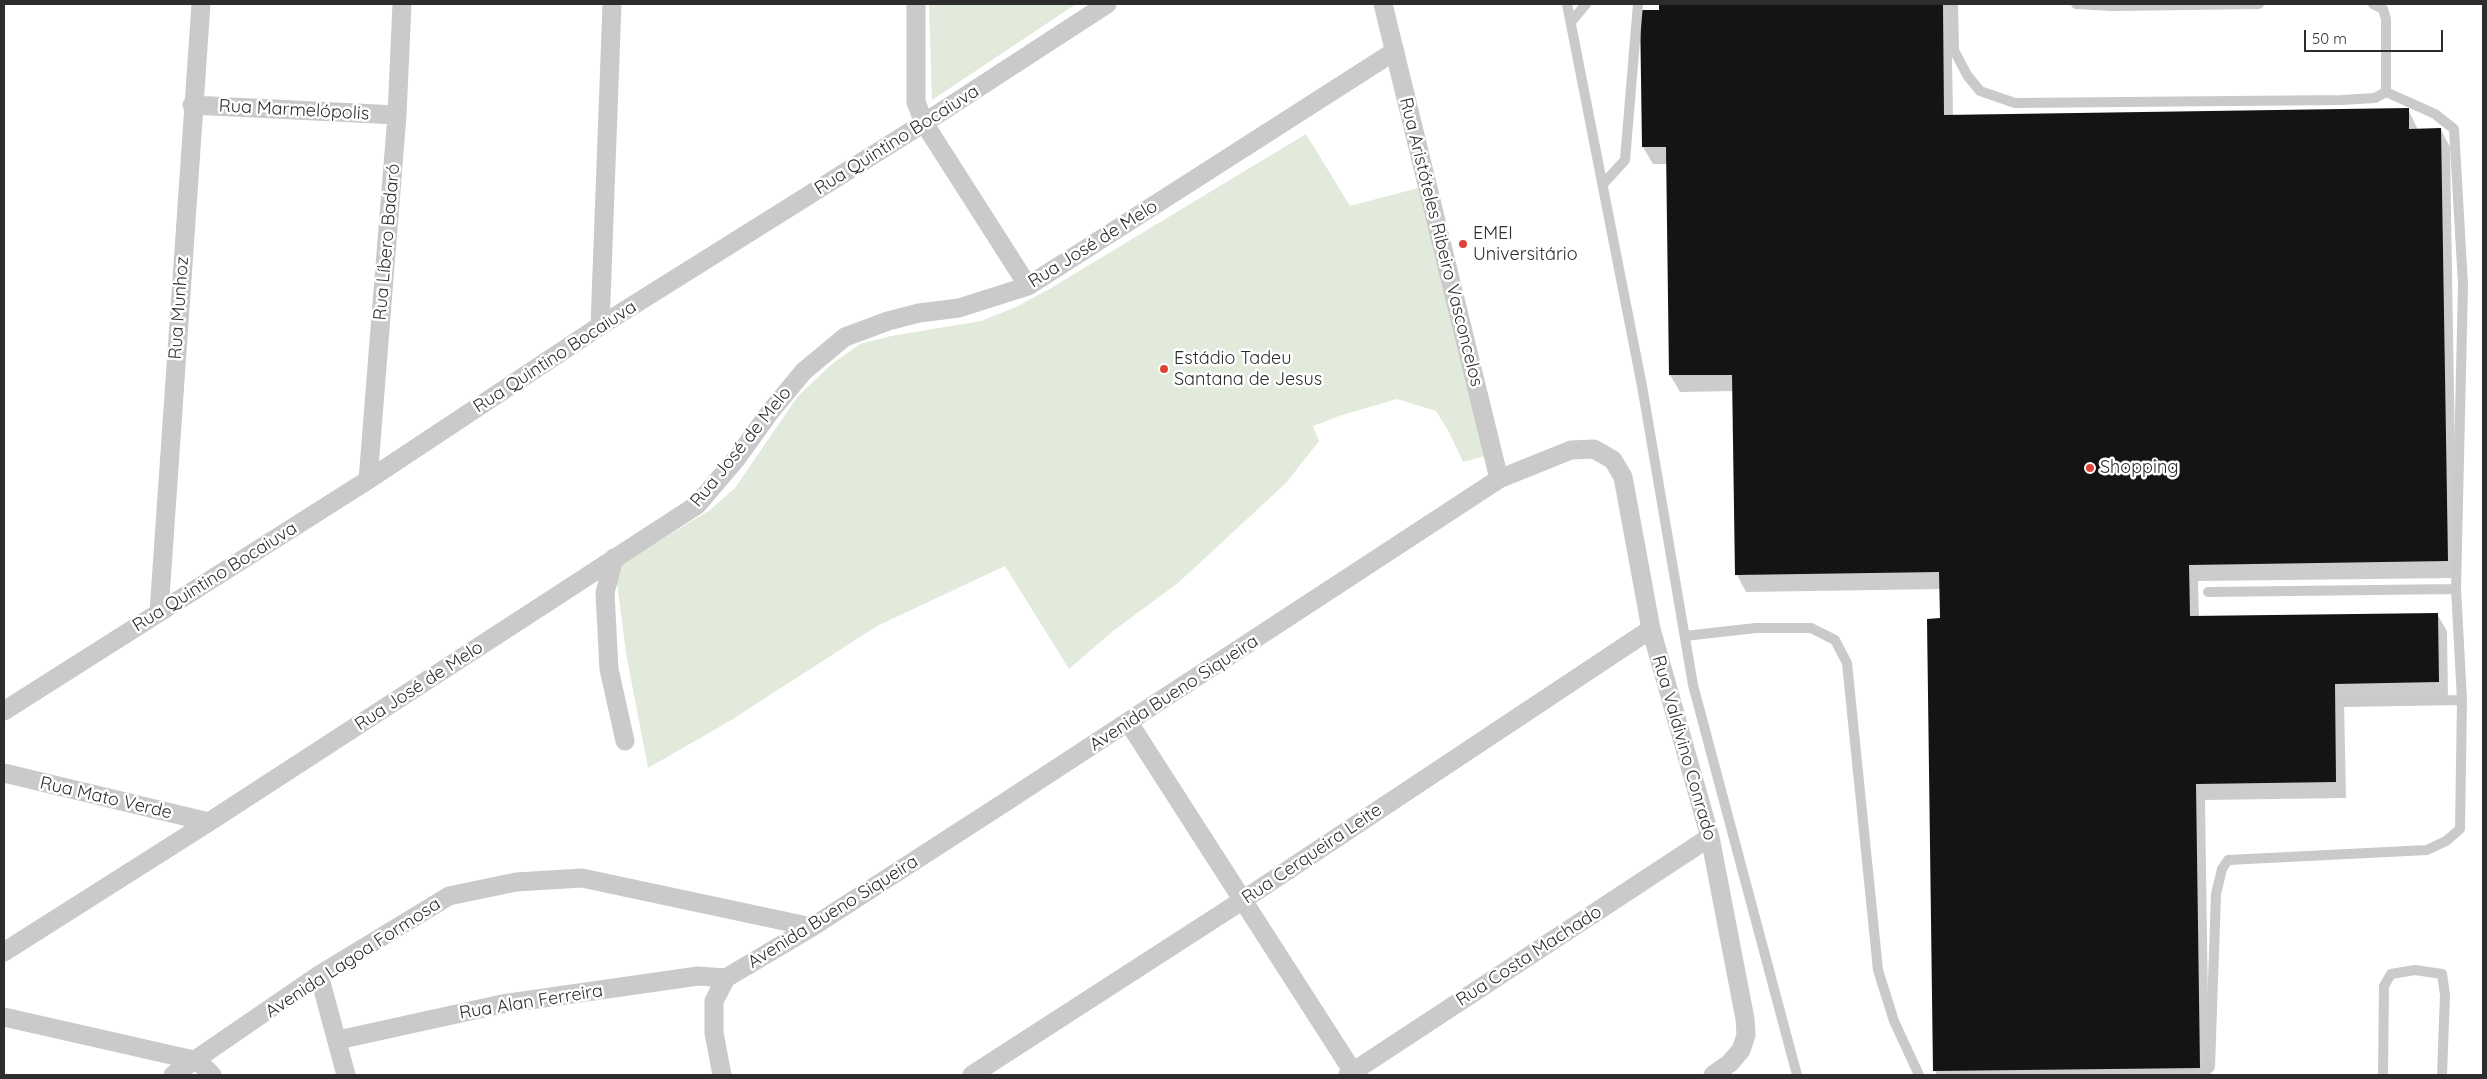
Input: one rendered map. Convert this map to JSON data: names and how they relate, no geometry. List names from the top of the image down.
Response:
{
  "streets": {
    "street": [
      "Rua Marmelópolis",
      "Rua Quintino Bocaiuva",
      "Rua Líbero Badaró",
      "Rua Aristóteles Ribeiro Vasconcelos",
      "Rua José de Melo",
      "Rua Munhoz",
      "Avenida Bueno Siqueira",
      "Rua Valdivino Conrado",
      "Rua Mato Verde",
      "Rua Cerqueira Leite",
      "Rua Costa Machado",
      "Avenida Lagoa Formosa",
      "Rua Alan Ferreira"
    ]
  },
  "crossings": [
    ["Rua Marmelópolis", "Rua Líbero Badaró"],
    ["Rua Marmelópolis", "Rua Munhoz"],
    ["Rua Quintino Bocaiuva", "Rua Líbero Badaró"],
    ["Rua Quintino Bocaiuva", "Rua Munhoz"],
    ["Rua Aristóteles Ribeiro Vasconcelos", "Rua José de Melo"],
    ["Rua Aristóteles Ribeiro Vasconcelos", "Avenida Bueno Siqueira"],
    ["Rua José de Melo", "Rua Mato Verde"],
    ["Avenida Bueno Siqueira", "Rua Valdivino Conrado"],
    ["Avenida Bueno Siqueira", "Avenida Lagoa Formosa"],
    ["Avenida Bueno Siqueira", "Rua Alan Ferreira"],
    ["Rua Valdivino Conrado", "Rua Cerqueira Leite"],
    ["Rua Valdivino Conrado", "Rua Costa Machado"]
  ],
  "places": ["EMEI Universitário", "Estádio Tadeu Santana de Jesus", "Shopping"],
  "scale_bar": "50 m"
}
